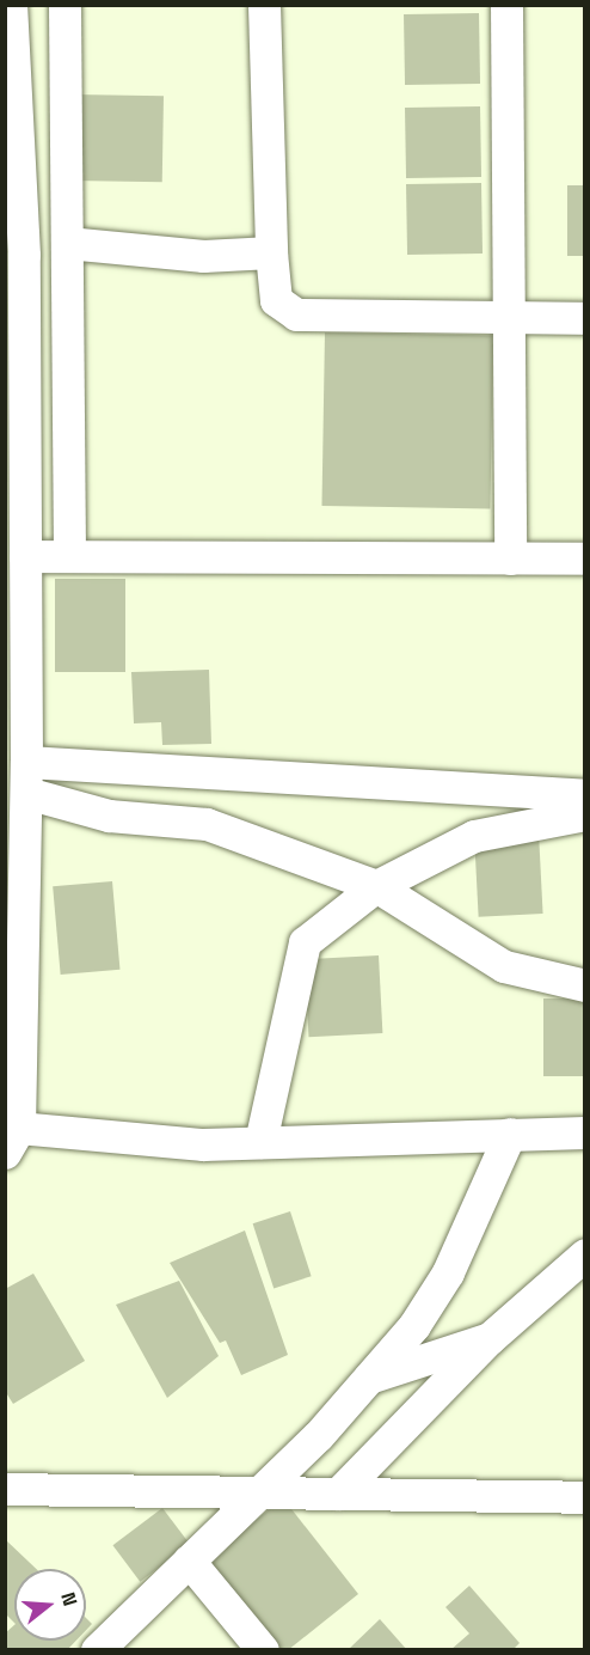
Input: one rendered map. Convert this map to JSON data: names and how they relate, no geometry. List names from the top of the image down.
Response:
{
  "north": "right"
}
